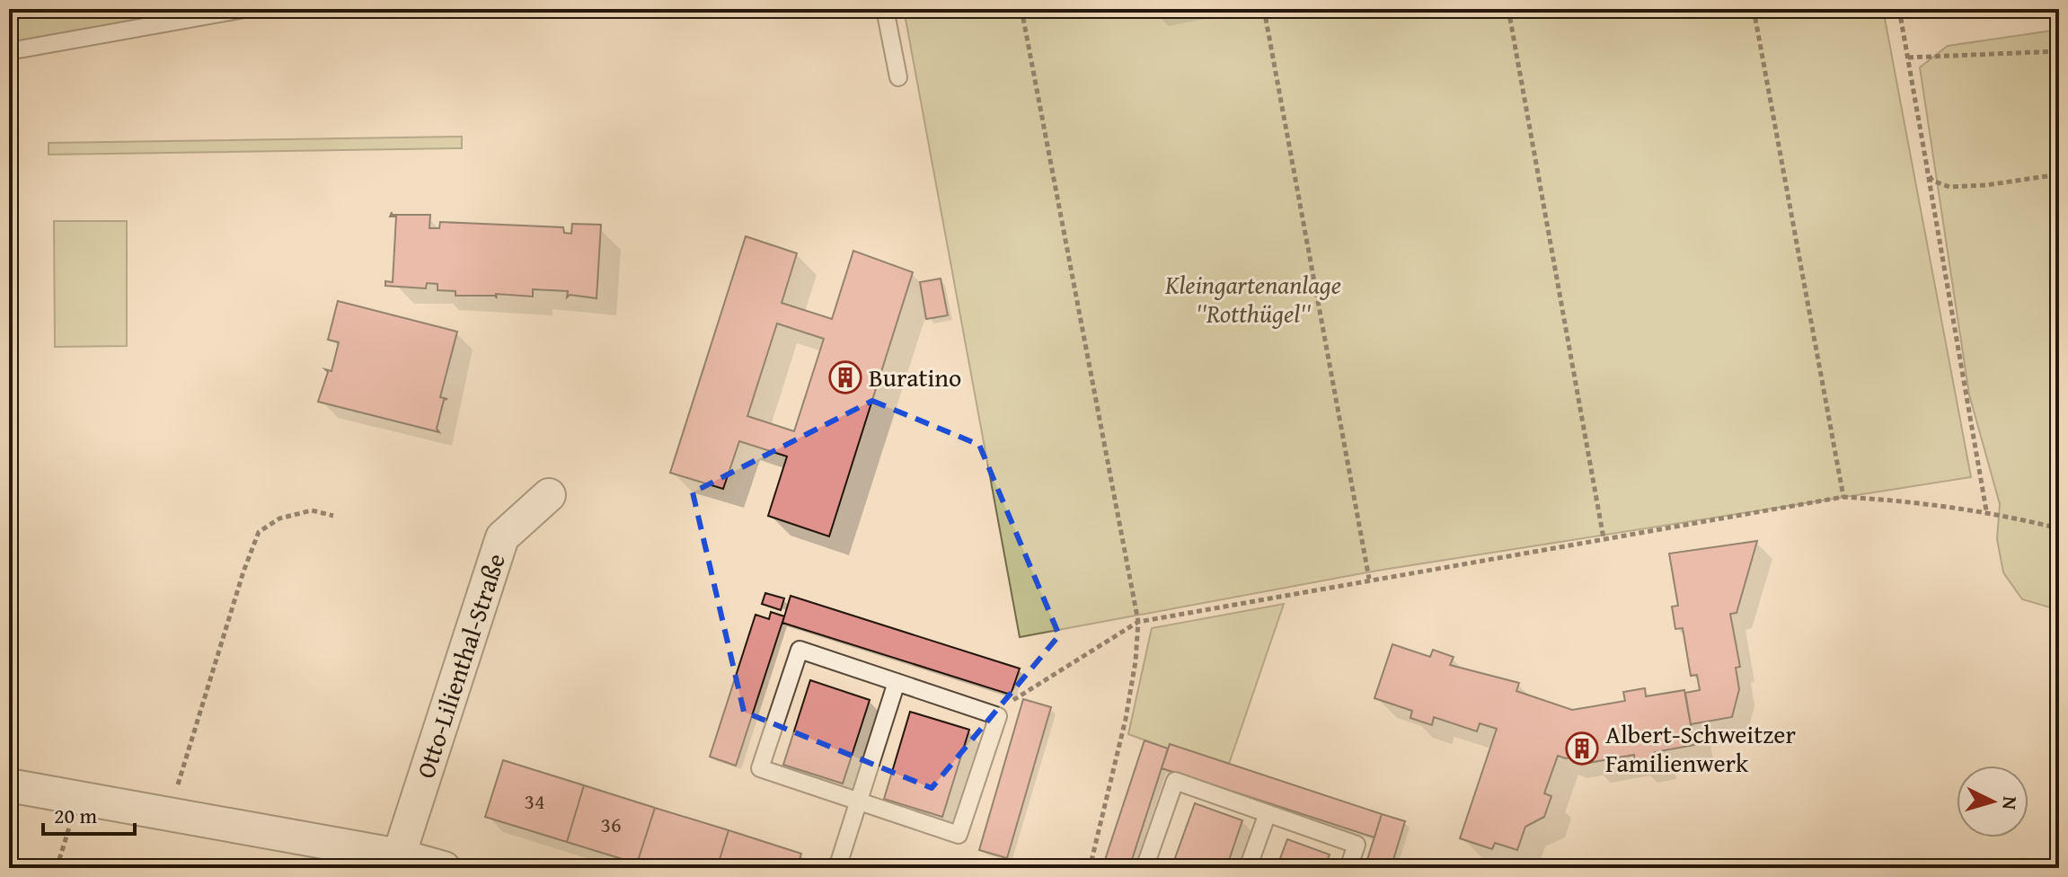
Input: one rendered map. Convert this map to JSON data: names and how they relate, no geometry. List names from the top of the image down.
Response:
{
  "streets": {
    "street": ["Otto-Lilienthal-Straße"]
  },
  "parks": ["Kleingartenanlage ''Rotthügel''"],
  "places": {
    "building": ["Buratino", "Albert-Schweitzer Familienwerk"]
  },
  "house_numbers": ["34", "36"],
  "scale_bar": "20 m",
  "north": "right"
}
